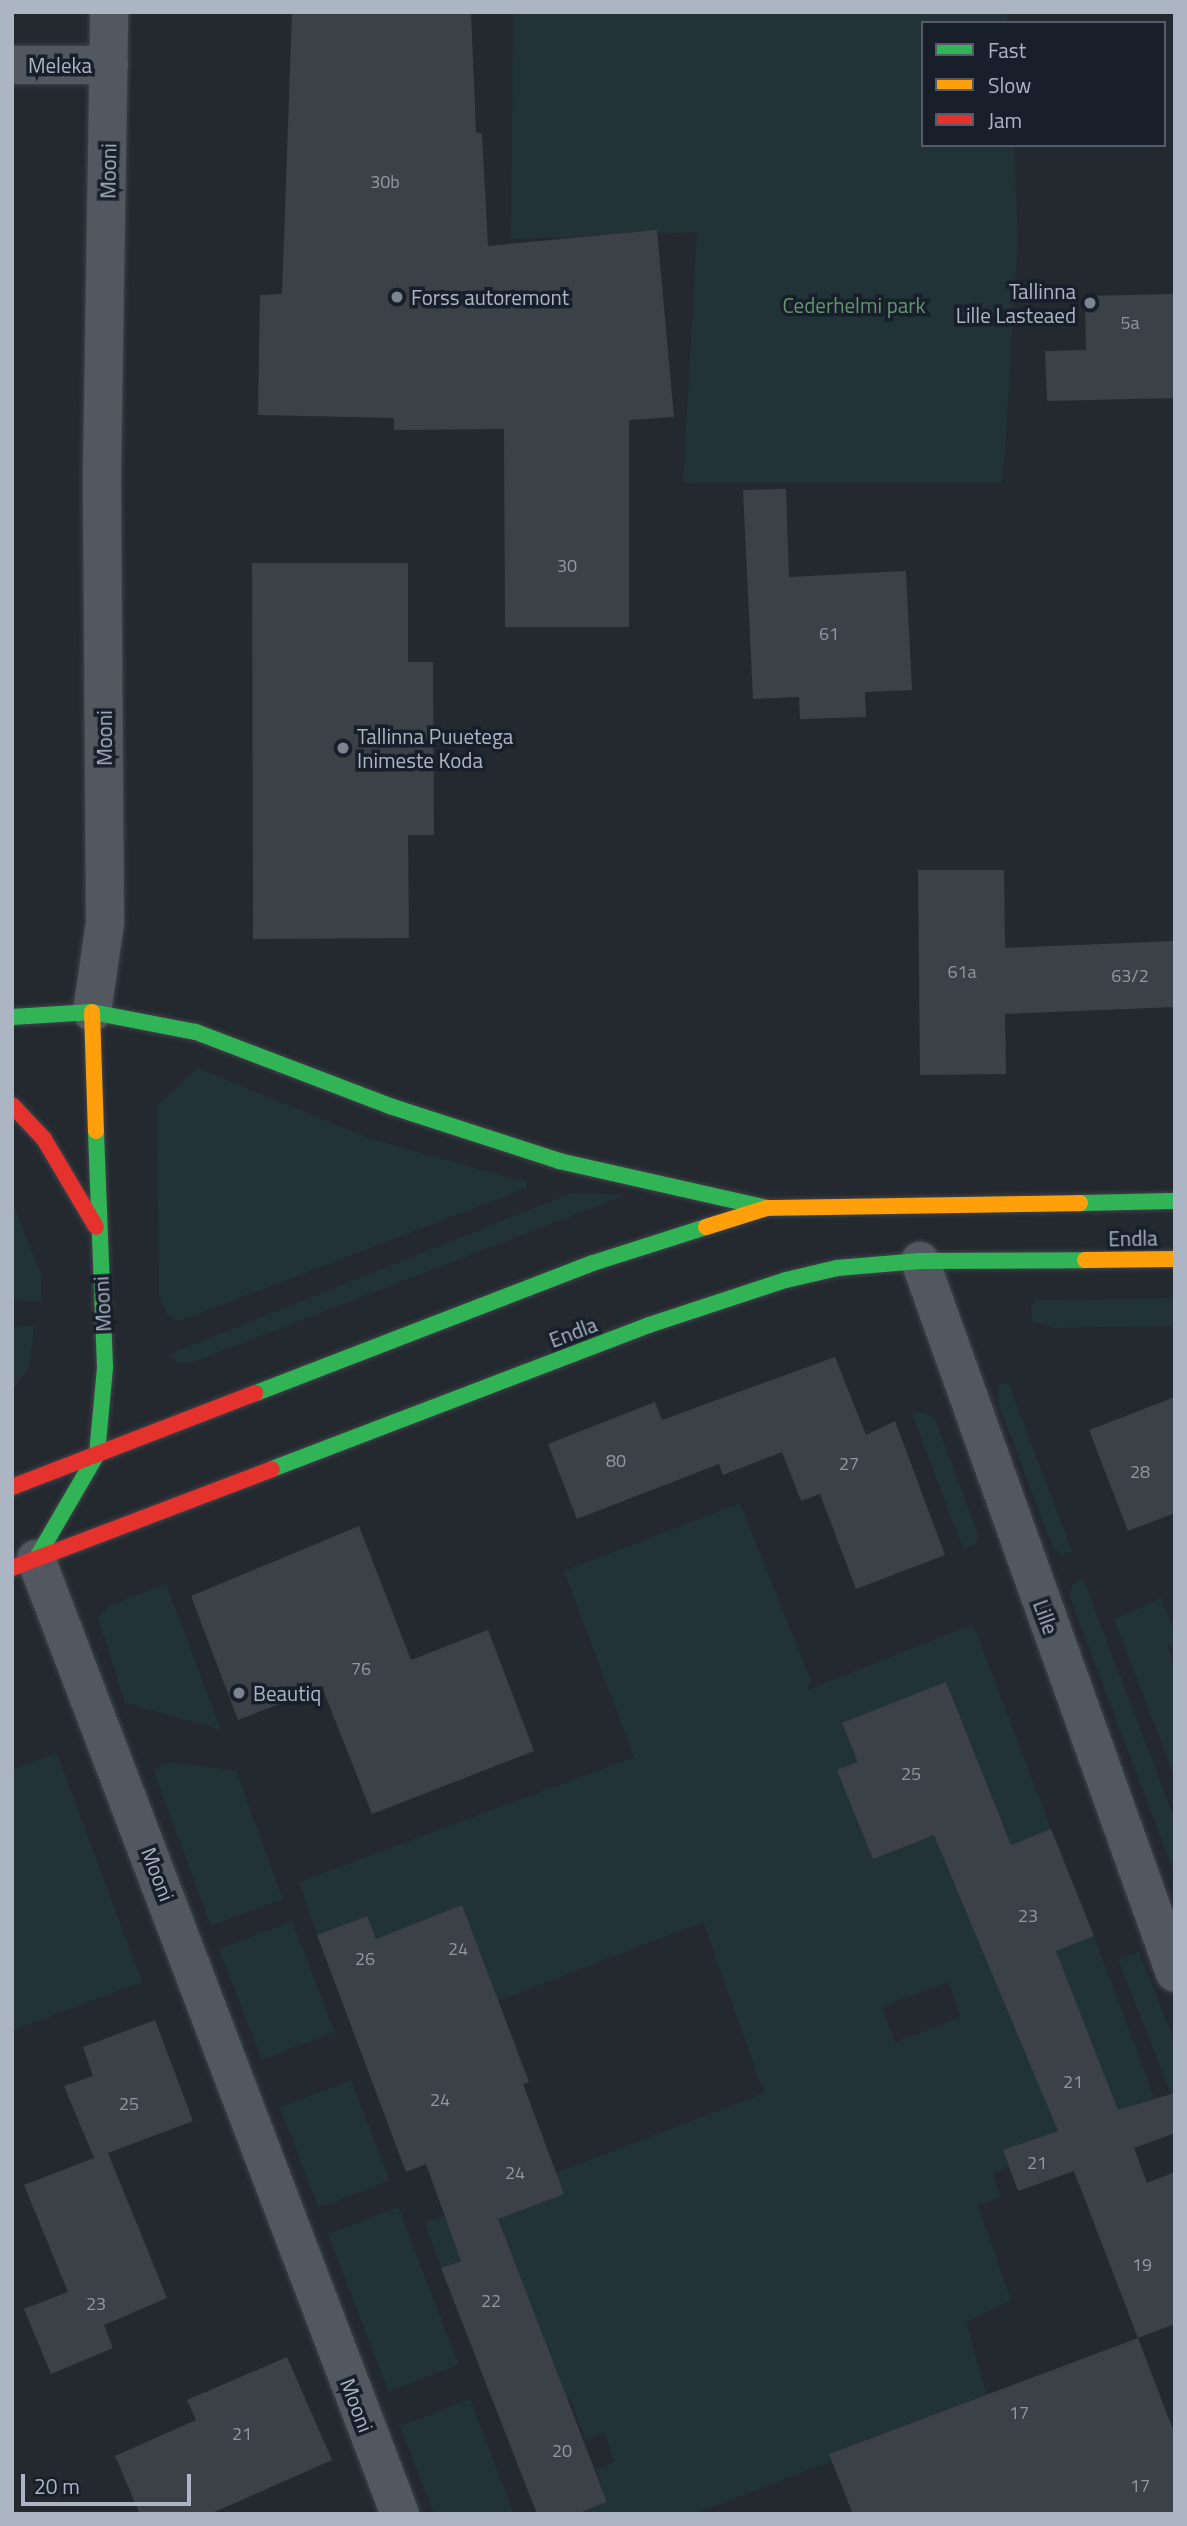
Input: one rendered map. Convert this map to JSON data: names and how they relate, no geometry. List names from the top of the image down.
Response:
{
  "streets": {
    "main road": ["Mooni", "Endla"],
    "street": ["Meleka", "Lille"]
  },
  "crossings": [
    ["Meleka", "Mooni"],
    ["Mooni", "Endla"],
    ["Endla", "Lille"]
  ],
  "parks": ["Cederhelmi park"],
  "places": [
    "Forss autoremont",
    "Tallinna Lille Lasteaed",
    "Tallinna Puuetega Inimeste Koda",
    "Beautiq"
  ],
  "house_numbers": [
    "30b",
    "5a",
    "30",
    "61",
    "61a",
    "63/2",
    "80",
    "27",
    "28",
    "76",
    "25",
    "23",
    "24",
    "26",
    "21",
    "24",
    "25",
    "21",
    "24",
    "19",
    "22",
    "23",
    "17",
    "21",
    "20",
    "17"
  ],
  "legend": ["Fast", "Slow", "Jam"],
  "scale_bar": "20 m"
}
